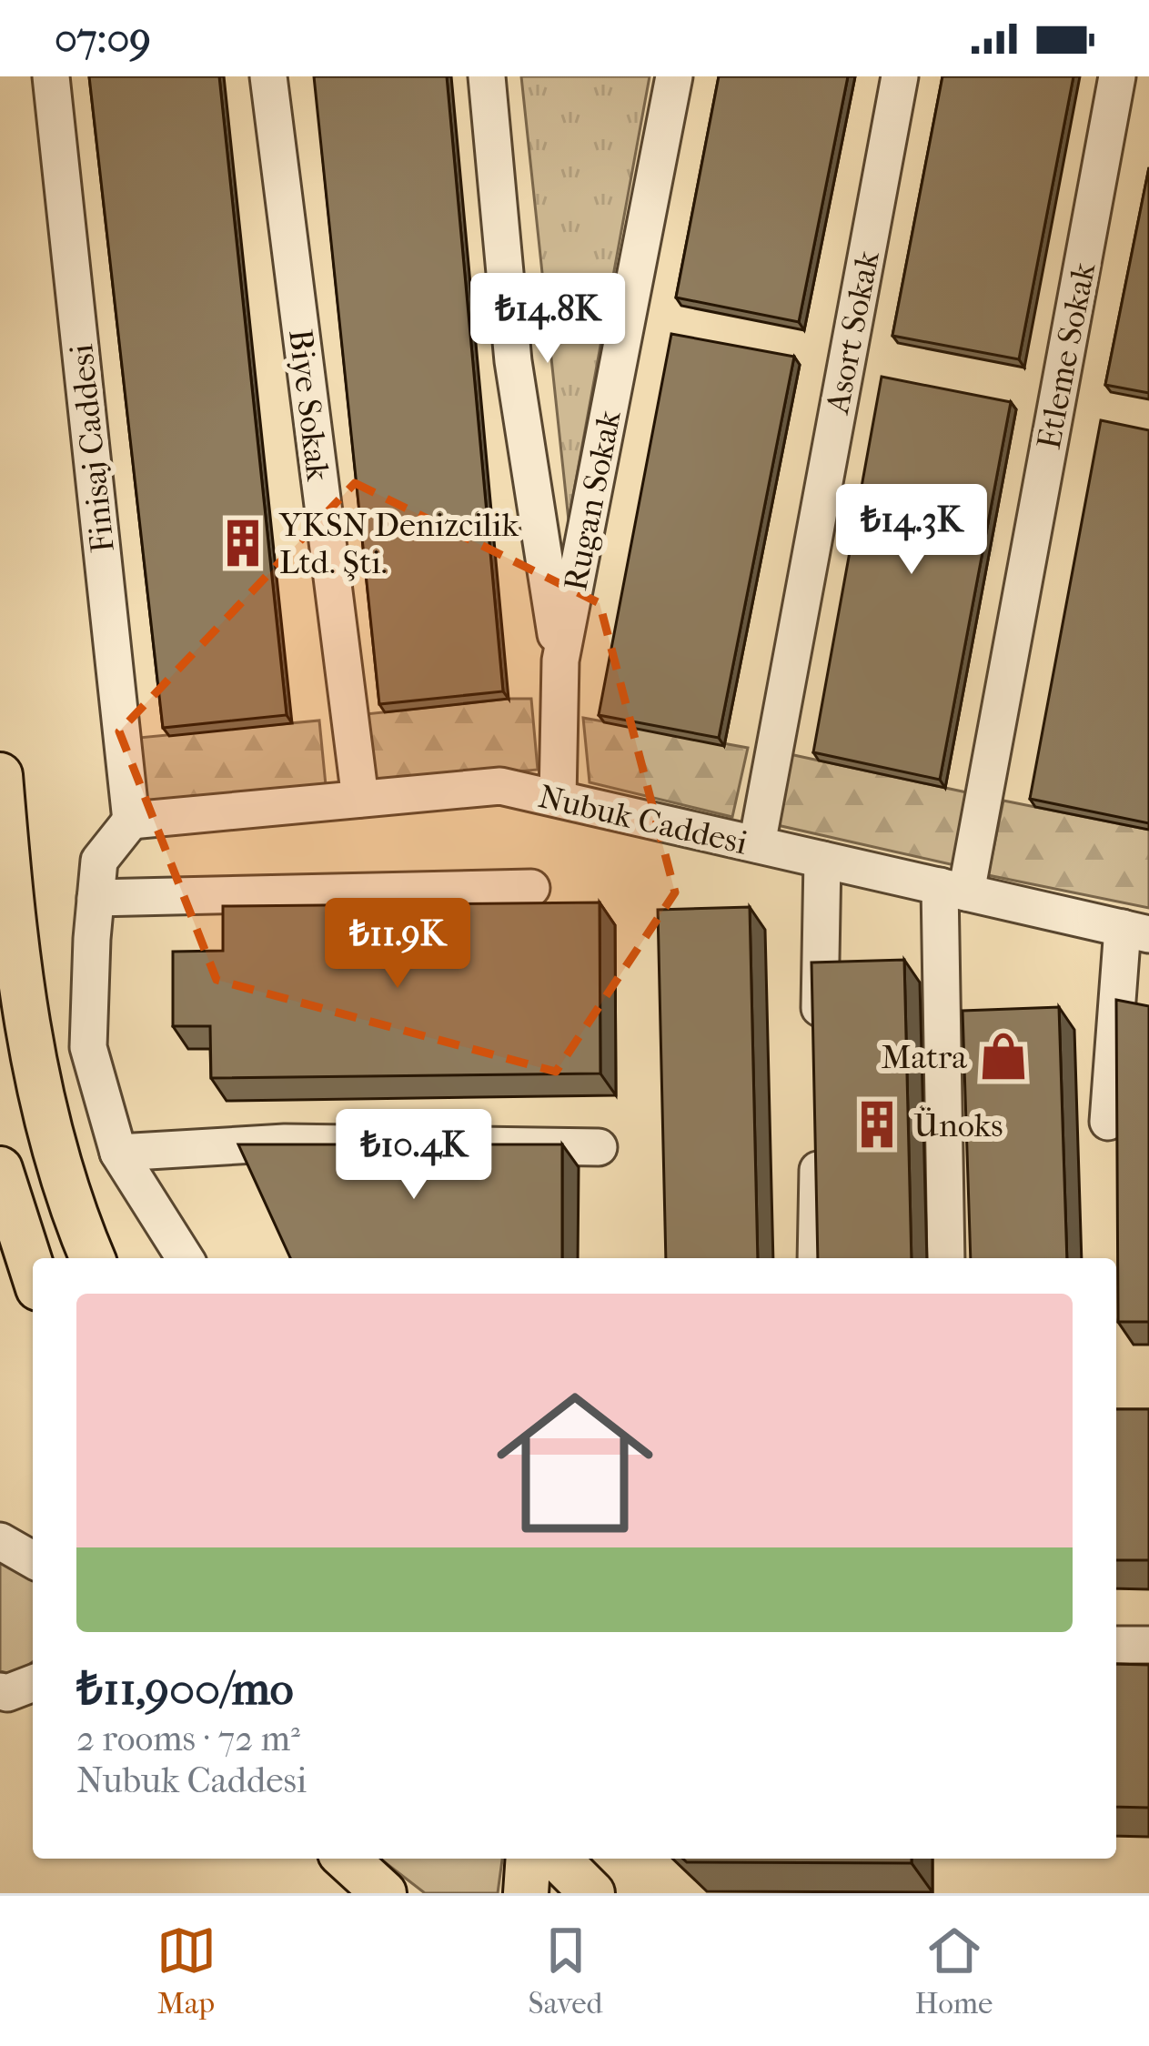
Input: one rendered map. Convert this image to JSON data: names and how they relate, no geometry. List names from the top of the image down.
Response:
{
  "streets": {
    "street": [
      "Asort Sokak",
      "Etleme Sokak",
      "Biye Sokak",
      "Finisaj Caddesi",
      "Rugan Sokak",
      "Nubuk Caddesi"
    ]
  },
  "crossings": [
    ["Asort Sokak", "Nubuk Caddesi"],
    ["Etleme Sokak", "Nubuk Caddesi"],
    ["Biye Sokak", "Nubuk Caddesi"],
    ["Finisaj Caddesi", "Nubuk Caddesi"],
    ["Rugan Sokak", "Nubuk Caddesi"]
  ],
  "places": {
    "building": ["YKSN Denizcilik Ltd. Şti.", "Ünoks"],
    "shop": ["Matra"]
  },
  "page": {
    "status": "07:09",
    "price": [
      "₺14.8K",
      "₺14.3K",
      "₺11.9K",
      "₺10.4K"
    ],
    "list": [
      {
        "name": "₺11,900/mo",
        "note": "2 rooms · 72 m² · Nubuk Caddesi"
      }
    ],
    "tabs": ["Map", "Saved", "Home"]
  }
}
